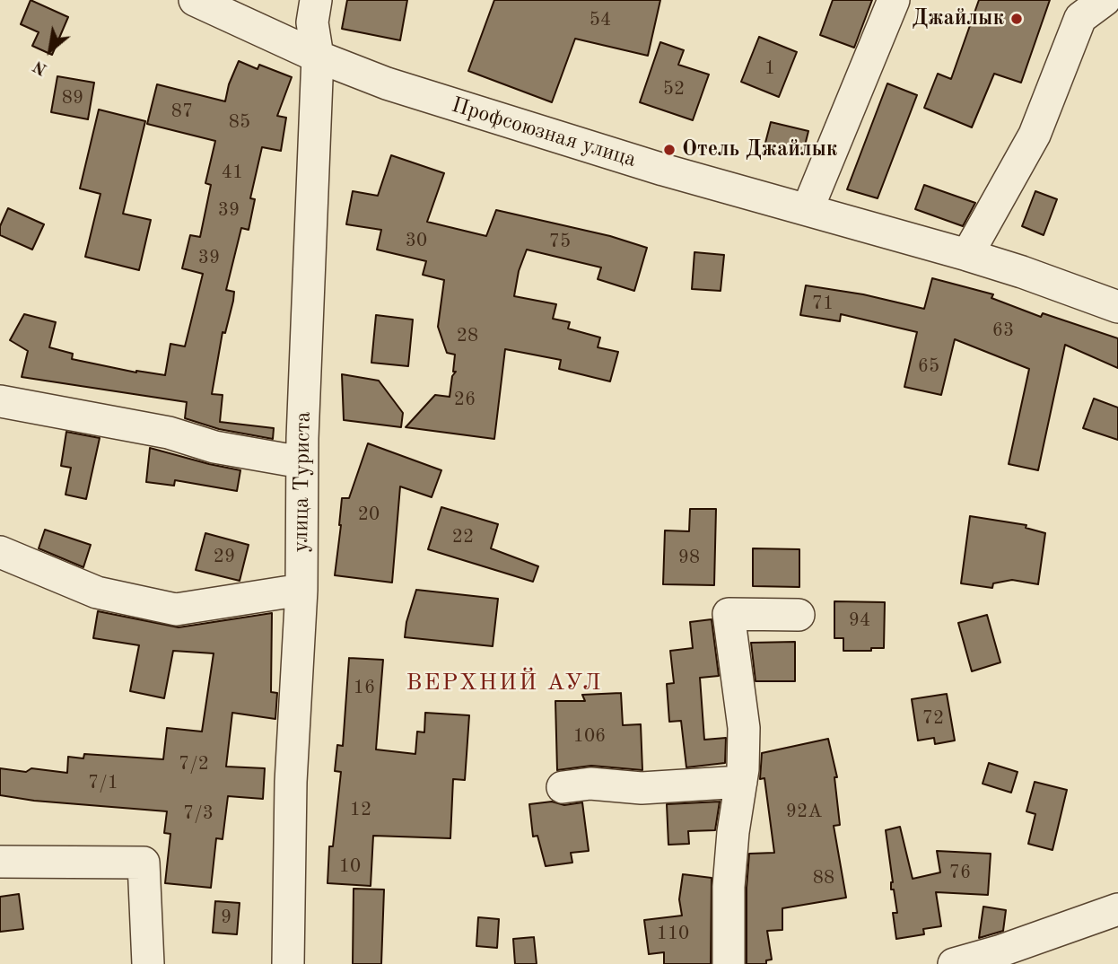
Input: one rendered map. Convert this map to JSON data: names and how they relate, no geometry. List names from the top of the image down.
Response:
{
  "streets": {
    "street": ["Профсоюзная улица", "улица Туриста"]
  },
  "crossings": [
    ["Профсоюзная улица", "улица Туриста"]
  ],
  "districts": ["ВЕРХНИЙ АУЛ"],
  "places": ["Джайлык", "Отель Джайлык"],
  "house_numbers": [
    "54",
    "1",
    "52",
    "89",
    "87",
    "85",
    "41",
    "39",
    "30",
    "75",
    "39",
    "71",
    "63",
    "28",
    "65",
    "26",
    "20",
    "22",
    "29",
    "98",
    "94",
    "16",
    "72",
    "106",
    "7/2",
    "7/1",
    "12",
    "92А",
    "7/3",
    "10",
    "76",
    "88",
    "9",
    "110"
  ],
  "north": "bottom left"
}
